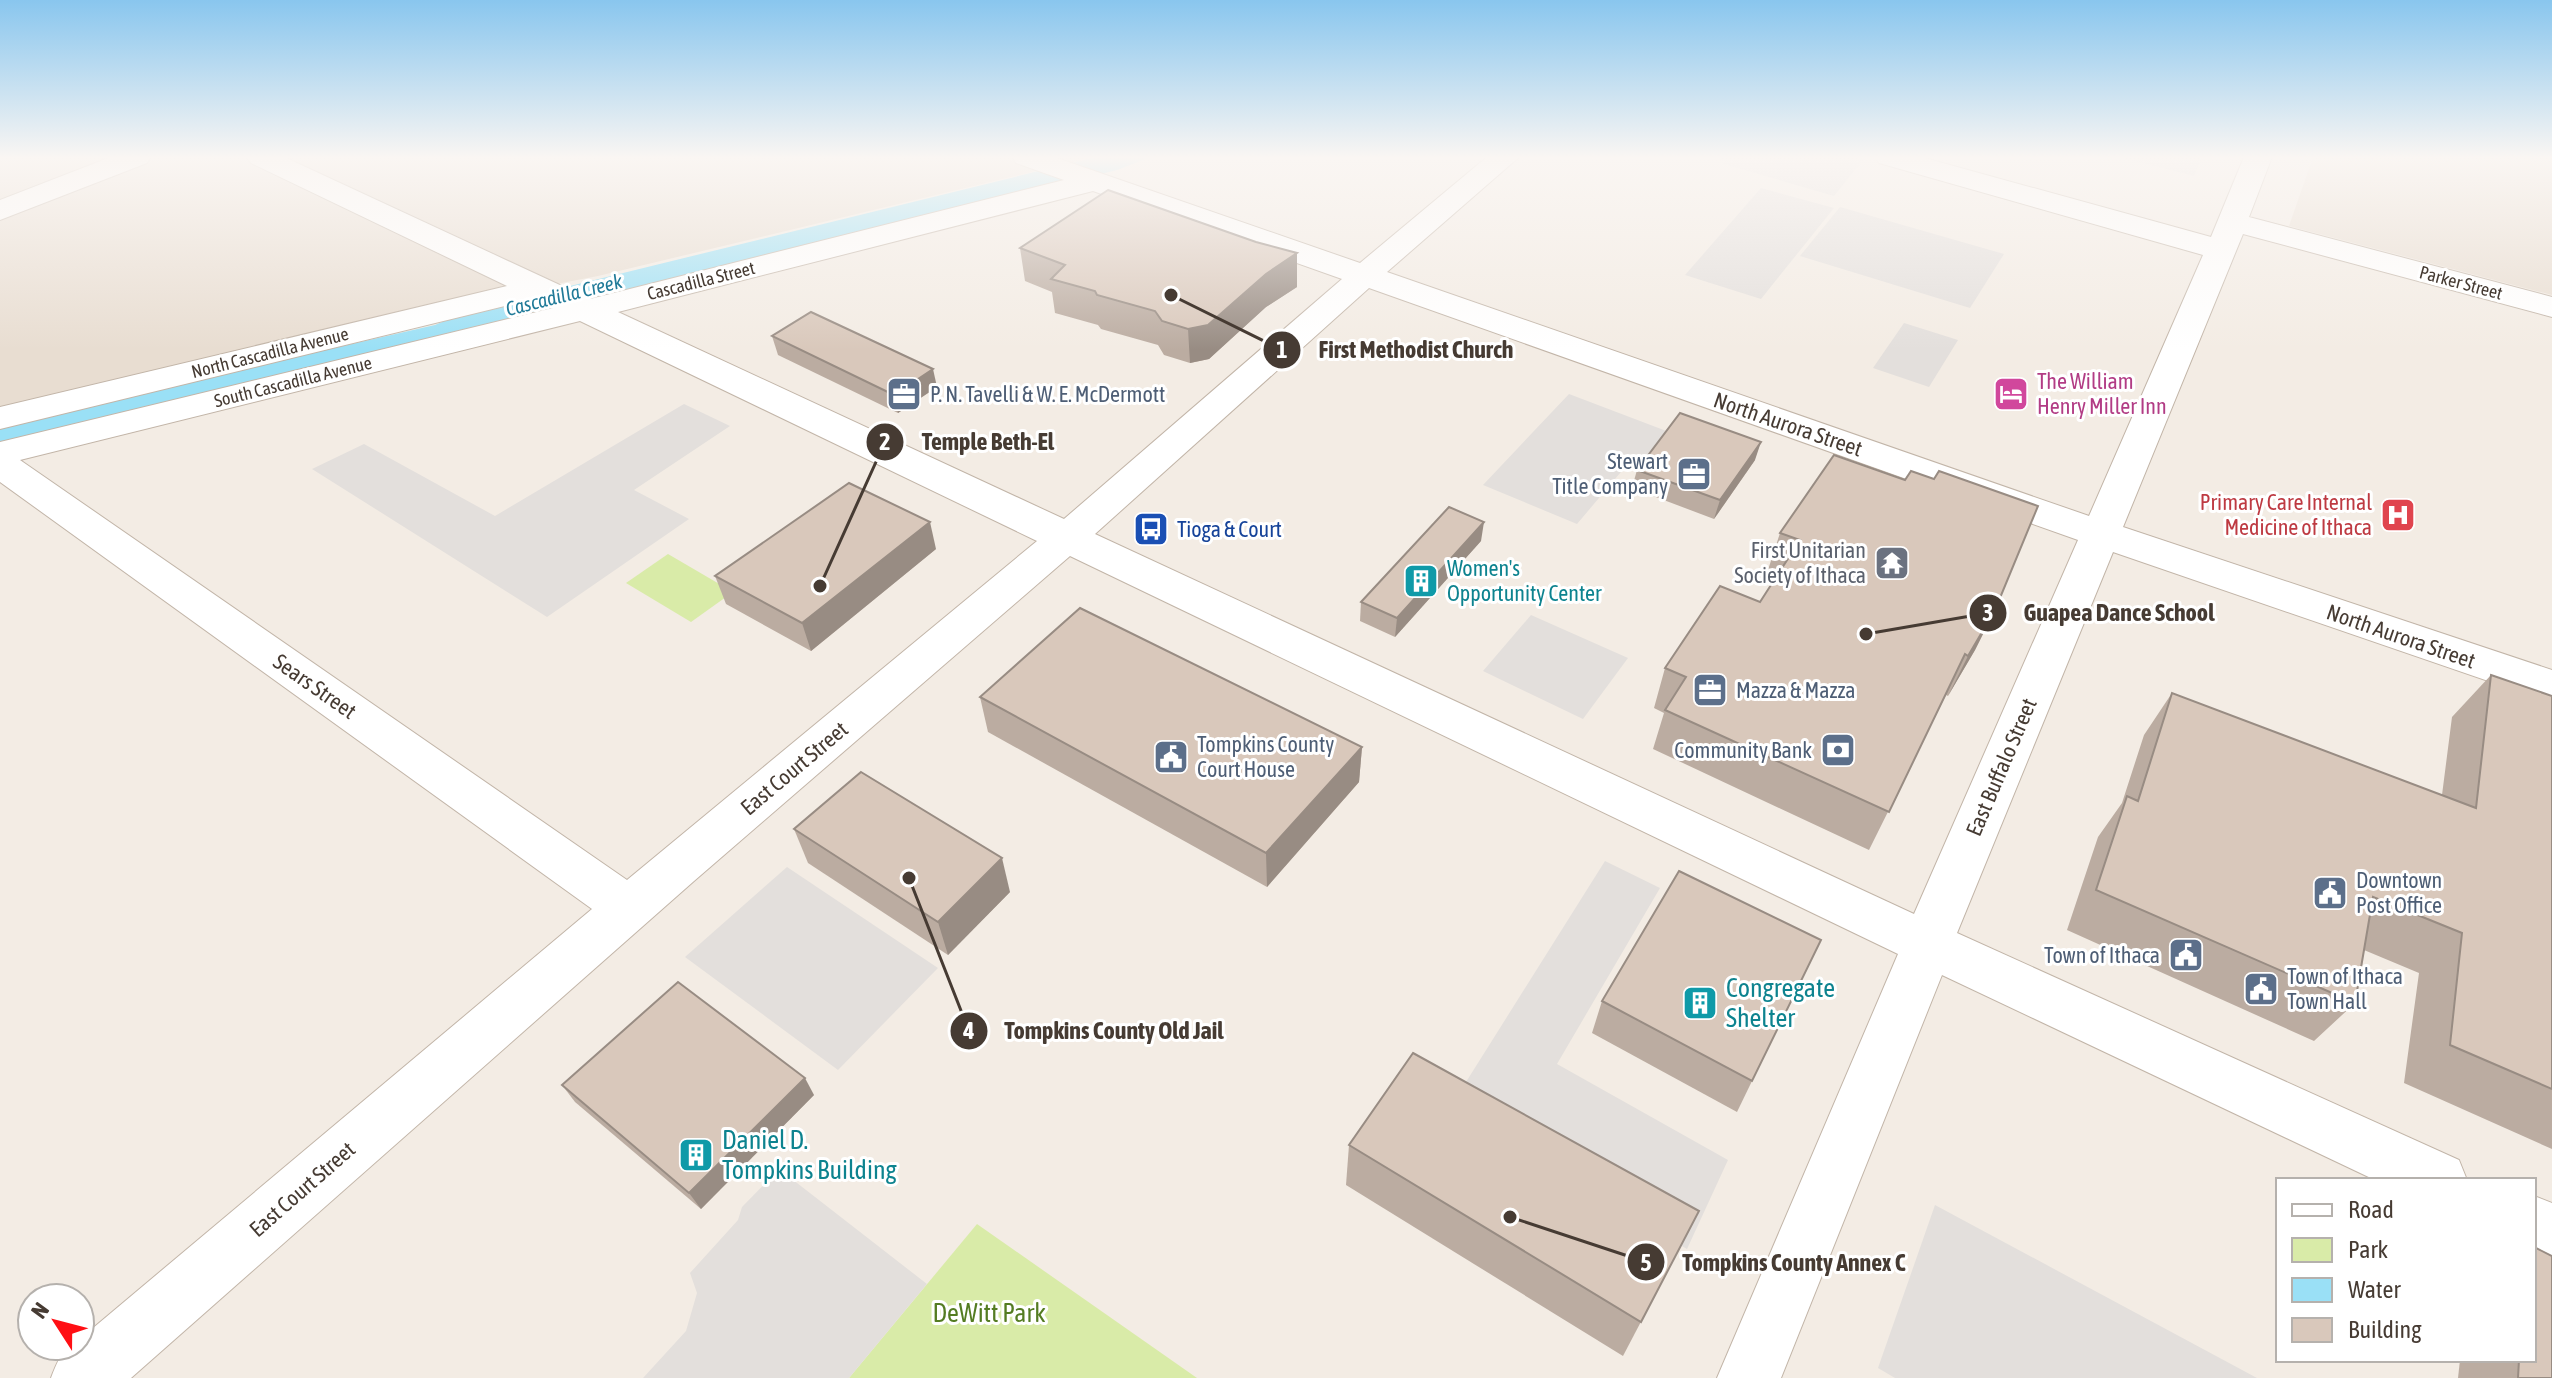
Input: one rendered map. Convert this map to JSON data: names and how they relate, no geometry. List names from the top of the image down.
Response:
{
  "streets": {
    "street": [
      "Cascadilla Street",
      "Parker Street",
      "North Cascadilla Avenue",
      "South Cascadilla Avenue",
      "North Aurora Street",
      "Sears Street",
      "East Buffalo Street",
      "East Court Street"
    ]
  },
  "crossings": [
    ["Cascadilla Street", "South Cascadilla Avenue"],
    ["Parker Street", "East Buffalo Street"],
    ["North Aurora Street", "East Buffalo Street"],
    ["North Aurora Street", "East Court Street"],
    ["Sears Street", "East Court Street"]
  ],
  "water": ["Cascadilla Creek"],
  "parks": ["DeWitt Park"],
  "places": {
    "other": [
      "First Methodist Church",
      "Temple Beth-El",
      "Guapea Dance School",
      "Tompkins County Old Jail",
      "Tompkins County Annex C"
    ],
    "office": ["P. N. Tavelli & W. E. McDermott", "Stewart Title Company", "Mazza & Mazza"],
    "hotel": ["The William Henry Miller Inn"],
    "hospital": ["Primary Care Internal Medicine of Ithaca"],
    "bus stop": ["Tioga & Court"],
    "temple": ["First Unitarian Society of Ithaca"],
    "building": ["Women's Opportunity Center", "Congregate Shelter", "Daniel D. Tompkins Building"],
    "bank": ["Community Bank"],
    "public building": [
      "Tompkins County Court House",
      "Downtown Post Office",
      "Town of Ithaca",
      "Town of Ithaca Town Hall"
    ]
  },
  "legend": [
    "Road",
    "Park",
    "Water",
    "Building"
  ],
  "north": "top left"
}
